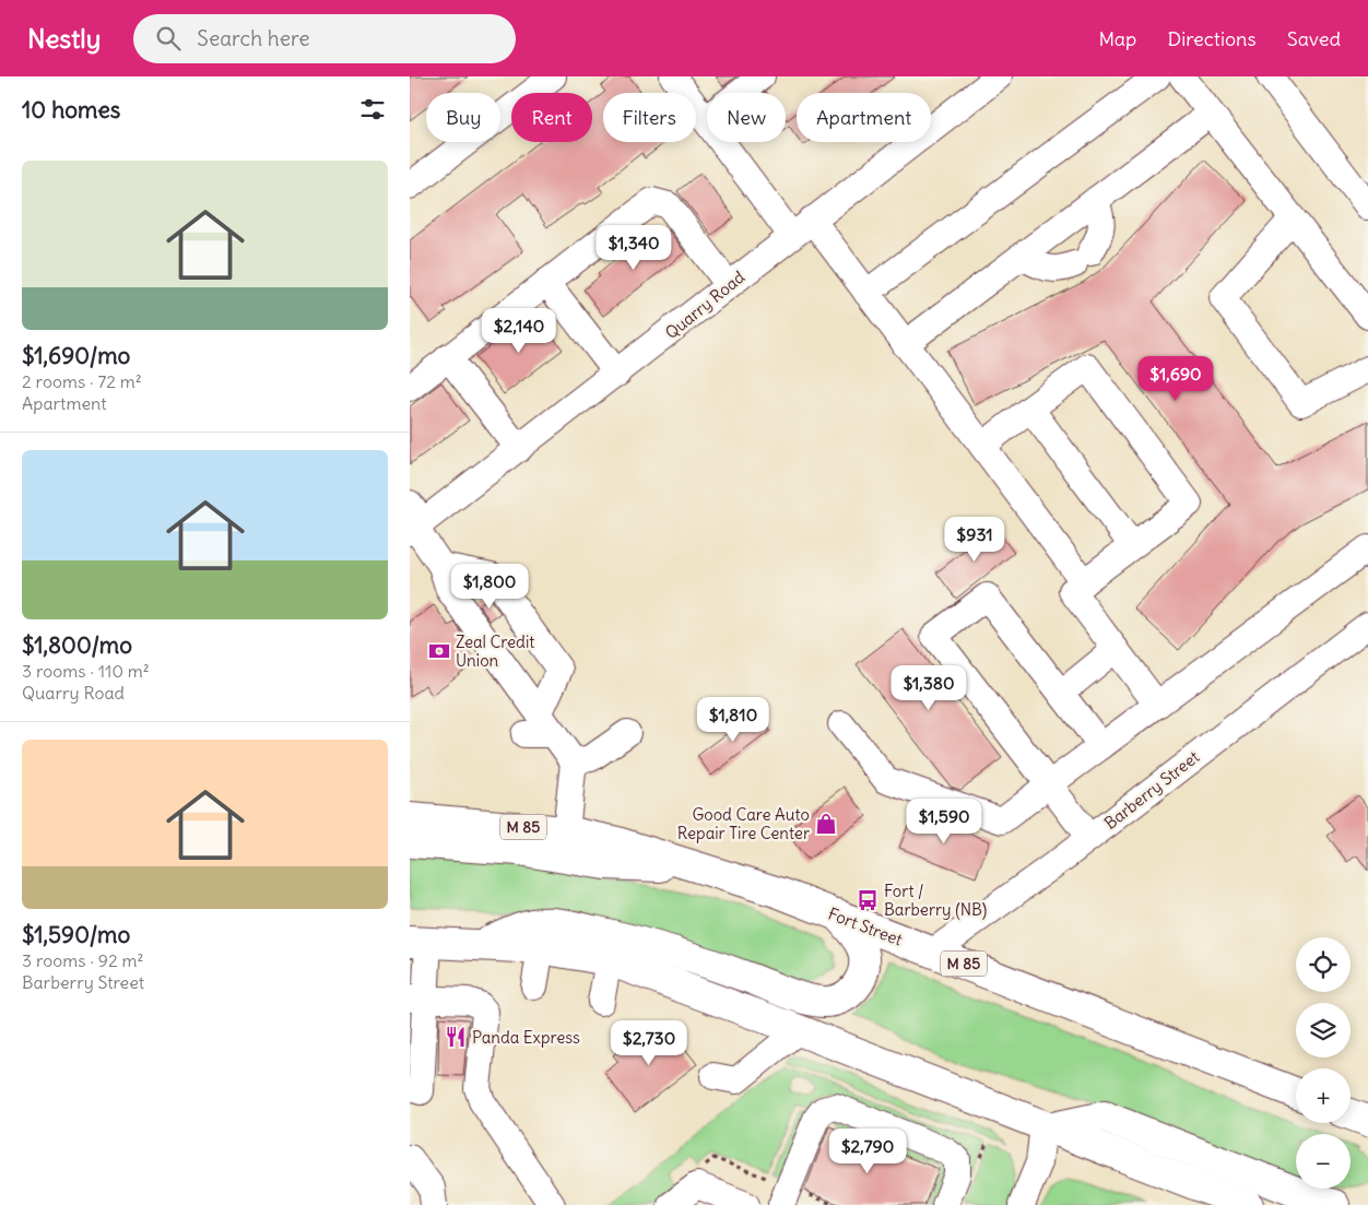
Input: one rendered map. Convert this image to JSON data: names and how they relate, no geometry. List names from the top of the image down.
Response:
{
  "streets": {
    "main road": ["M 85", "Fort Street"],
    "street": ["Quarry Road", "Barberry Street"]
  },
  "crossings": [
    ["Barberry Street", "Fort Street"]
  ],
  "places": {
    "bank": ["Zeal Credit Union"],
    "shop": ["Good Care Auto Repair Tire Center"],
    "bus stop": ["Fort / Barberry (NB)"],
    "restaurant": ["Panda Express"]
  },
  "page": {
    "header": "Nestly",
    "search": "Search here",
    "nav": ["Map", "Directions", "Saved"],
    "heading": "10 homes",
    "chip": [
      "Buy",
      "Rent",
      "Filters",
      "New",
      "Apartment"
    ],
    "list": [
      {
        "name": "$1,690/mo",
        "note": "2 rooms · 72 m² · Apartment"
      },
      {
        "name": "$1,800/mo",
        "note": "3 rooms · 110 m² · Quarry Road"
      },
      {
        "name": "$1,590/mo",
        "note": "3 rooms · 92 m² · Barberry Street"
      }
    ],
    "price": [
      "$1,340",
      "$2,140",
      "$1,690",
      "$931",
      "$1,800",
      "$1,380",
      "$1,810",
      "$1,590",
      "$2,730",
      "$2,790"
    ],
    "map_buttons": ["+", "−"]
  }
}
